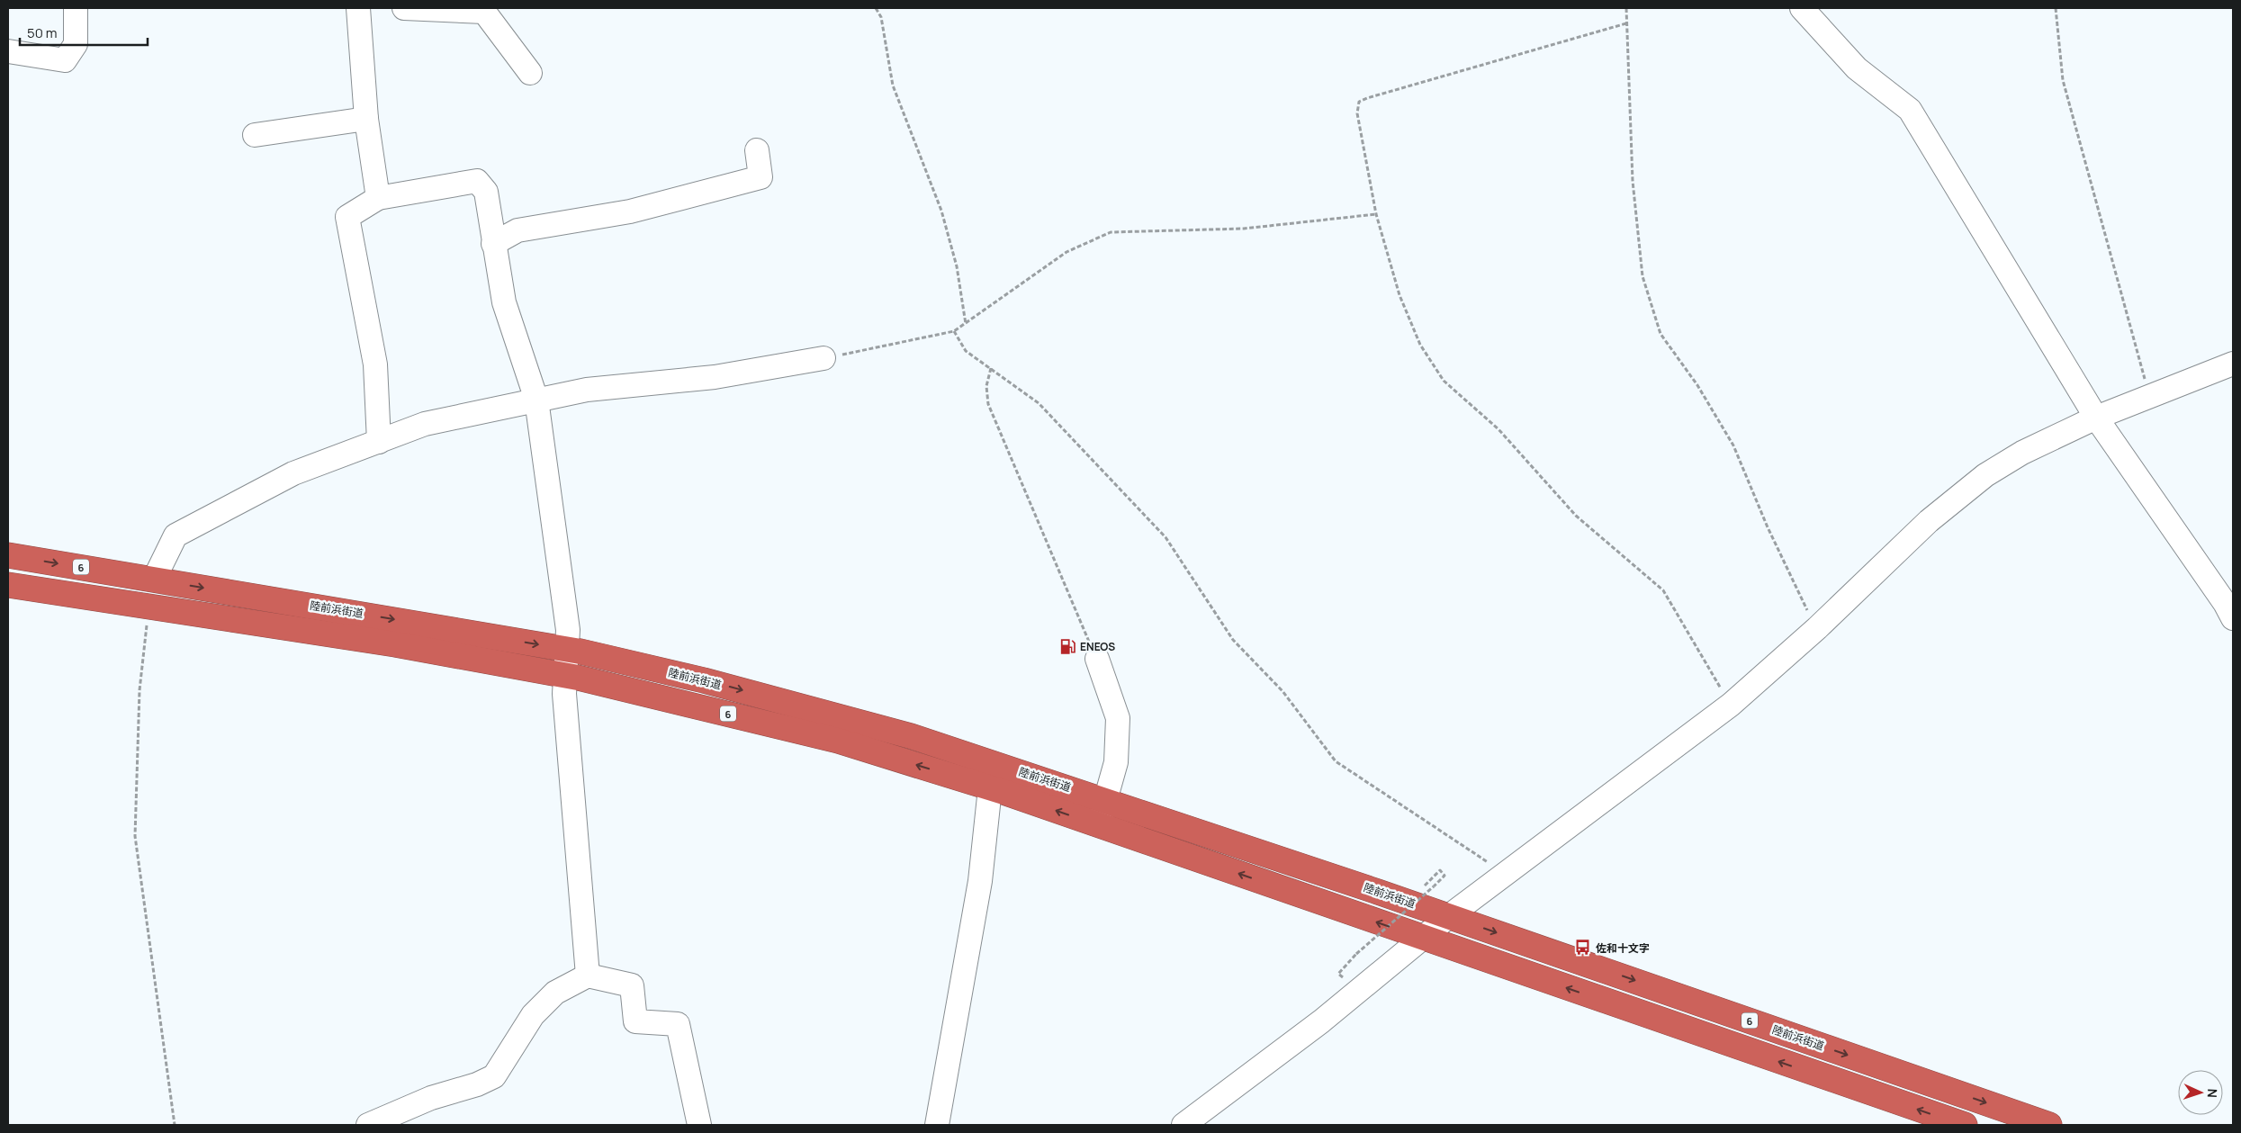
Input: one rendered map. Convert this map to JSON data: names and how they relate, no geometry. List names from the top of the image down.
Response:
{
  "streets": {
    "highway": ["6", "陸前浜街道"]
  },
  "places": {
    "fuel station": ["ENEOS"],
    "bus stop": ["佐和十文字"]
  },
  "scale_bar": "50 m",
  "north": "right"
}
